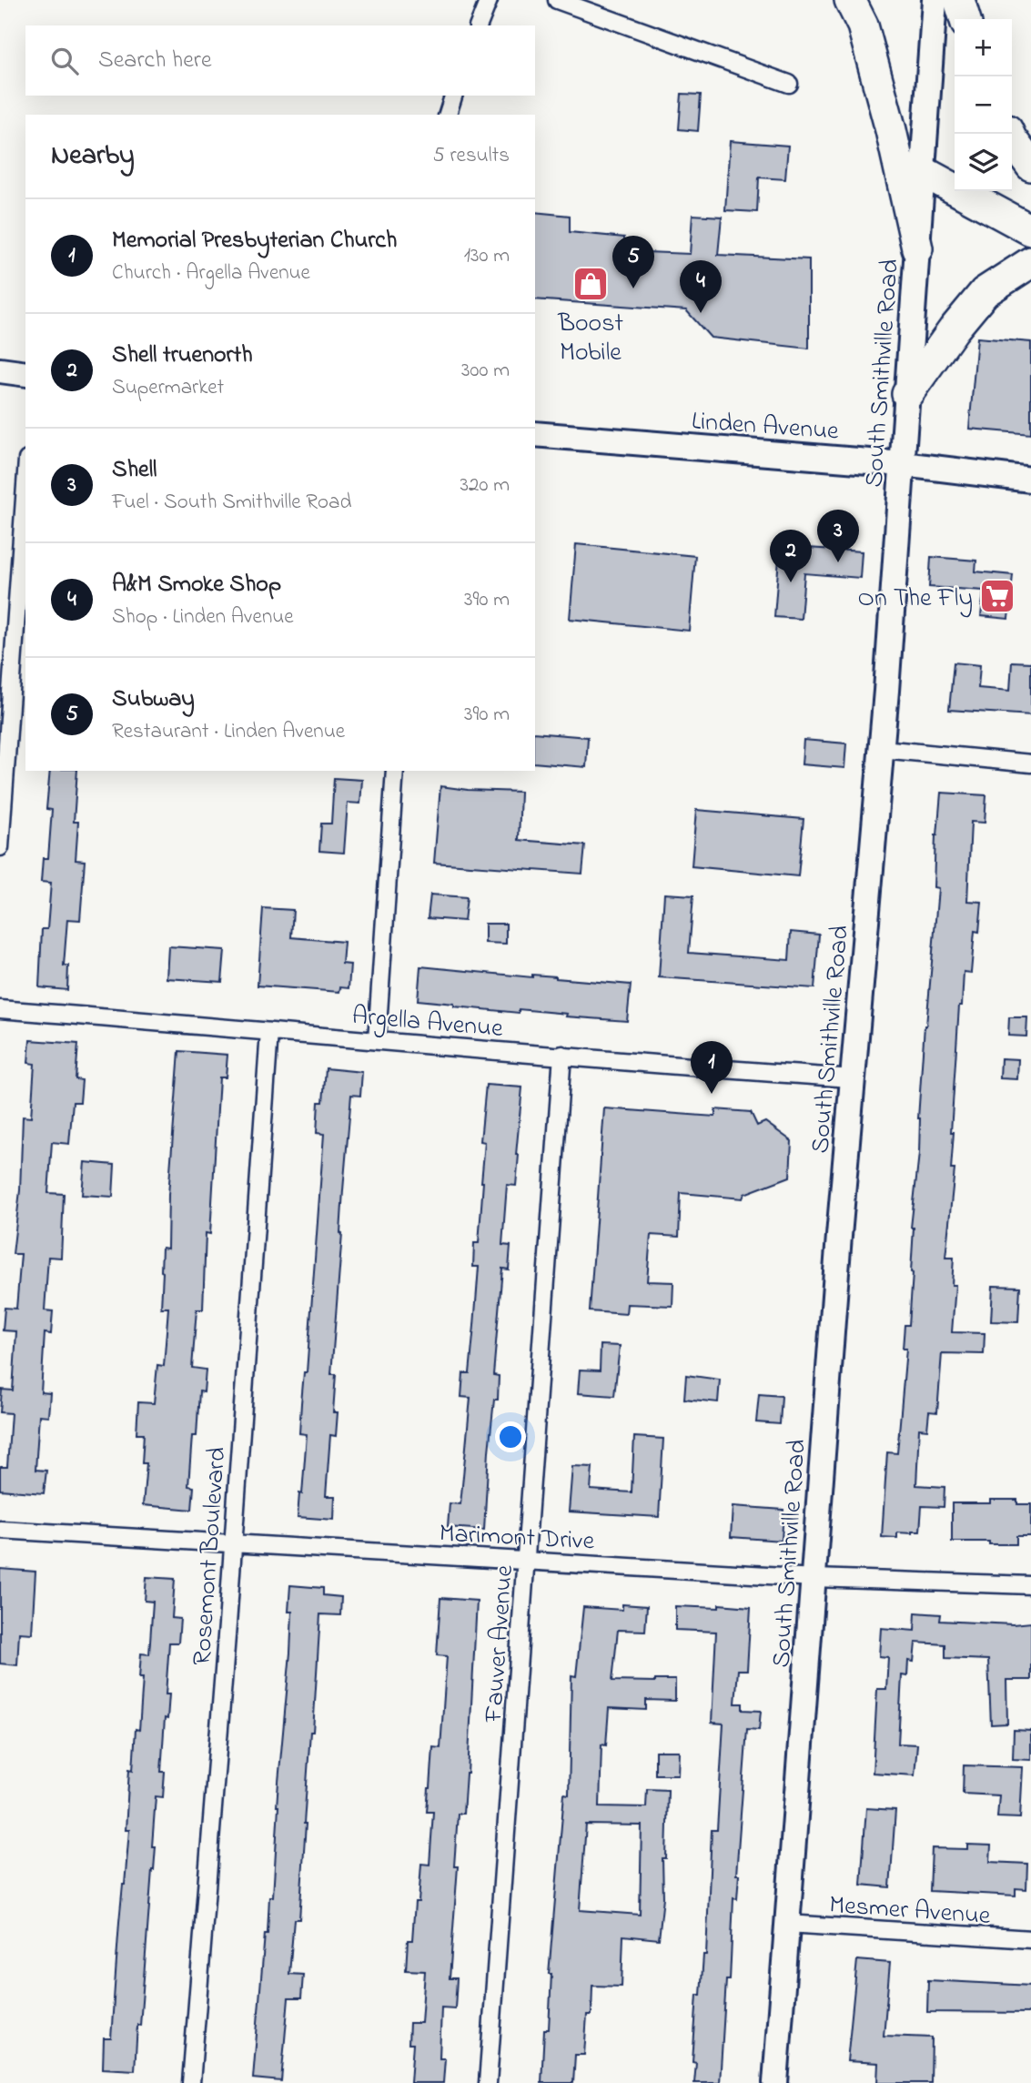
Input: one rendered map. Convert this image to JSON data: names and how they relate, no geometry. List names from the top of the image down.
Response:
{
  "streets": {
    "main road": ["South Smithville Road", "Linden Avenue"],
    "street": [
      "Argella Avenue",
      "Marimont Drive",
      "Rosemont Boulevard",
      "Fauver Avenue",
      "Mesmer Avenue"
    ]
  },
  "crossings": [
    ["South Smithville Road", "Linden Avenue"],
    ["South Smithville Road", "Argella Avenue"],
    ["South Smithville Road", "Marimont Drive"],
    ["South Smithville Road", "Mesmer Avenue"],
    ["Argella Avenue", "Rosemont Boulevard"],
    ["Argella Avenue", "Fauver Avenue"],
    ["Marimont Drive", "Rosemont Boulevard"],
    ["Marimont Drive", "Fauver Avenue"]
  ],
  "places": {
    "shop": ["Boost Mobile"],
    "supermarket": ["On The Fly"]
  },
  "page": {
    "map_buttons": ["+", "−"],
    "search": "Search here",
    "heading": ["Nearby", "5 results"],
    "list": [
      {
        "mark": "1",
        "name": "Memorial Presbyterian Church",
        "note": "Church · Argella Avenue",
        "value": "130 m"
      },
      {
        "mark": "2",
        "name": "Shell truenorth",
        "note": "Supermarket",
        "value": "300 m"
      },
      {
        "mark": "3",
        "name": "Shell",
        "note": "Fuel · South Smithville Road",
        "value": "320 m"
      },
      {
        "mark": "4",
        "name": "A&M Smoke Shop",
        "note": "Shop · Linden Avenue",
        "value": "390 m"
      },
      {
        "mark": "5",
        "name": "Subway",
        "note": "Restaurant · Linden Avenue",
        "value": "390 m"
      }
    ],
    "pins": [
      "5",
      "4",
      "3",
      "2",
      "1"
    ]
  }
}
